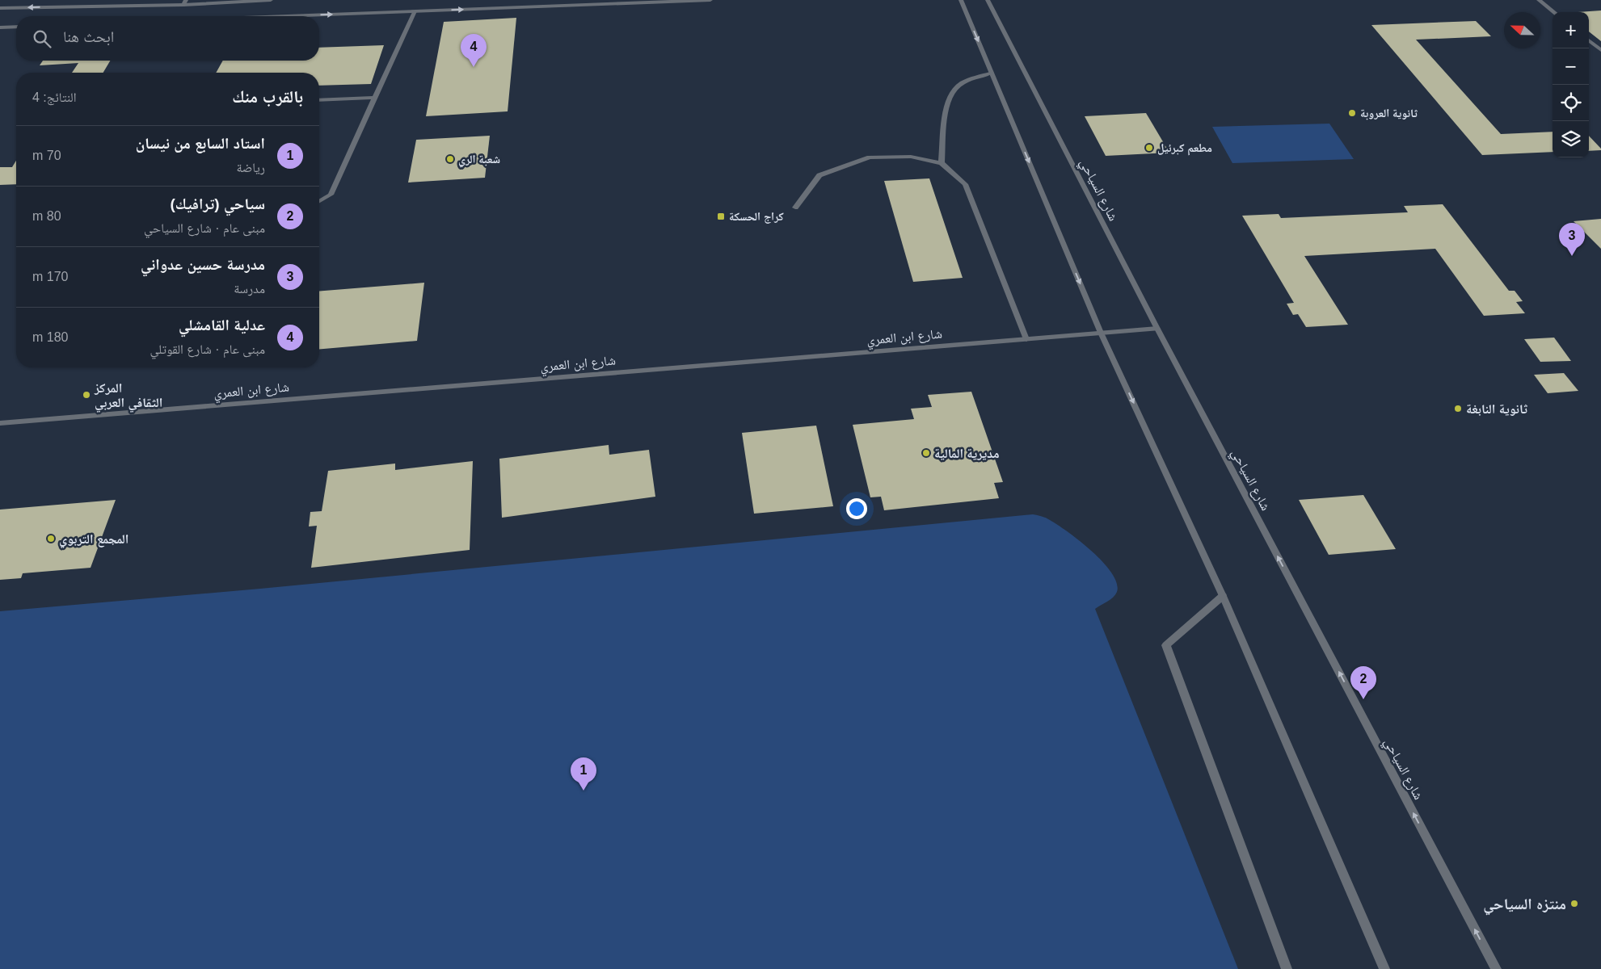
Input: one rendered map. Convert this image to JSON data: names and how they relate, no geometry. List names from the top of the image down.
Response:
{
  "streets": {
    "street": ["شارع السياحي", "شارع ابن العمري"]
  },
  "crossings": [
    ["شارع السياحي", "شارع ابن العمري"]
  ],
  "places": {
    "other": [
      "ثانوية العروبة",
      "مطعم كبرئيل",
      "شعبة الري",
      "المركز الثقافي العربي",
      "ثانوية النابغة",
      "مديرية المالية",
      "المجمع التربوي",
      "منتزه السياحي"
    ],
    "transit": ["كراج الحسكة"]
  },
  "north": "left",
  "page": {
    "map_buttons": ["+", "−"],
    "search": "ابحث هنا",
    "pins": [
      "4",
      "3",
      "2",
      "1"
    ],
    "heading": ["بالقرب منك", "النتائج: 4"],
    "list": [
      {
        "mark": "1",
        "name": "استاد السابع من نيسان",
        "note": "رياضة",
        "value": "70 m"
      },
      {
        "mark": "2",
        "name": "سياحي (ترافيك)",
        "note": "مبنى عام · شارع السياحي",
        "value": "80 m"
      },
      {
        "mark": "3",
        "name": "مدرسة حسين عدواني",
        "note": "مدرسة",
        "value": "170 m"
      },
      {
        "mark": "4",
        "name": "عدلية القامشلي",
        "note": "مبنى عام · شارع القوتلي",
        "value": "180 m"
      }
    ]
  }
}
